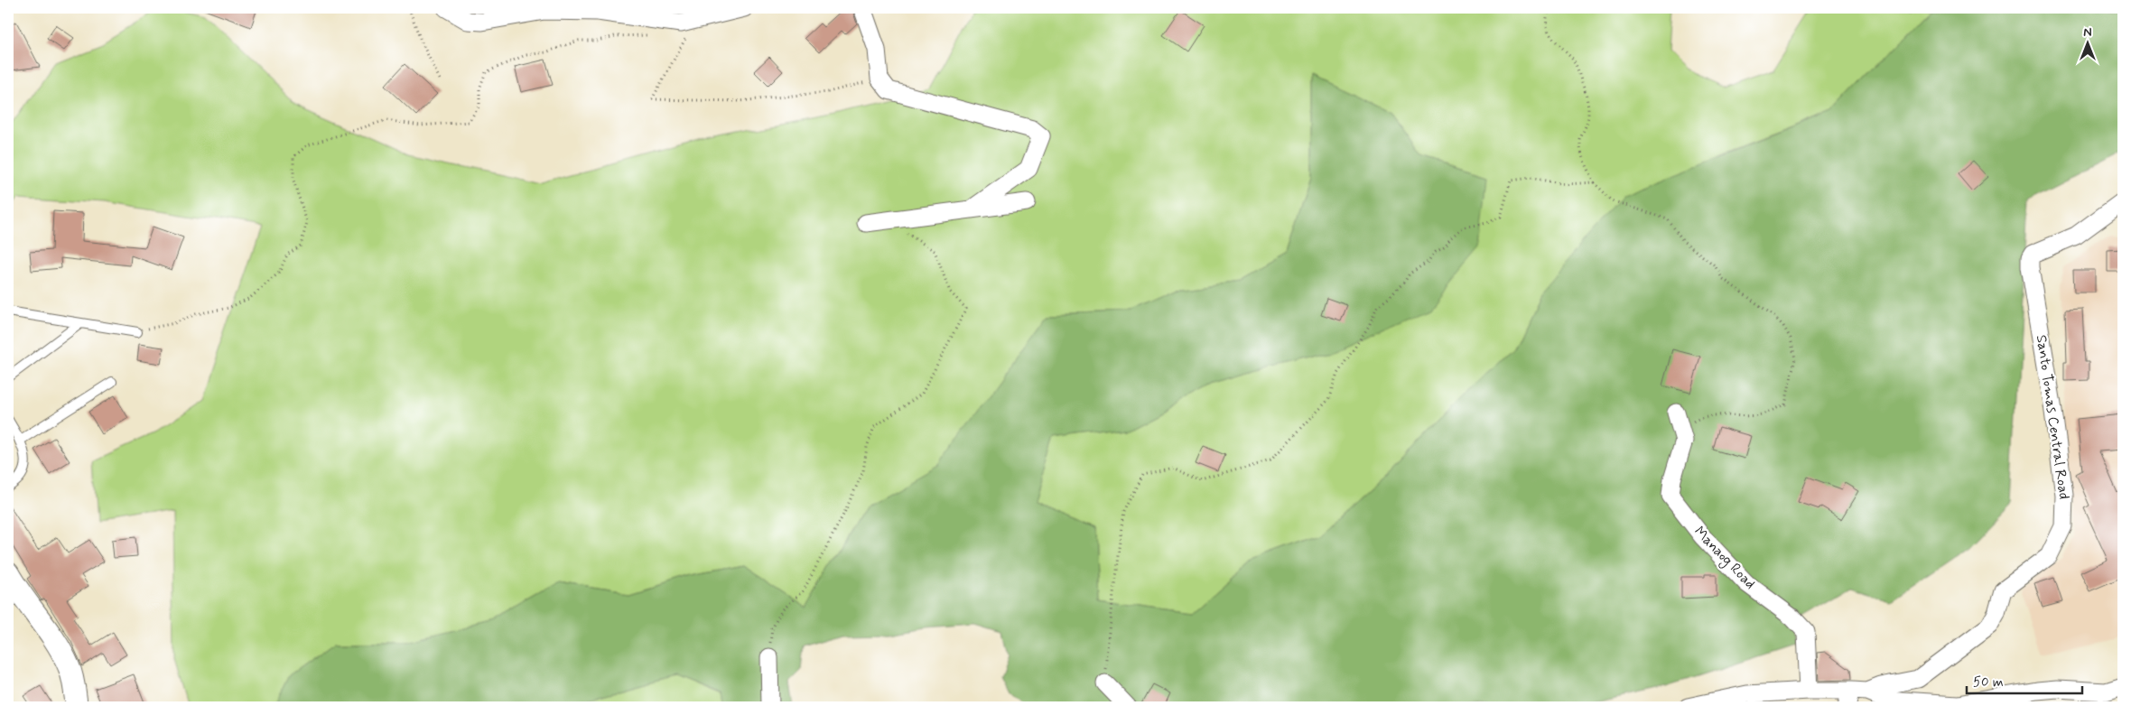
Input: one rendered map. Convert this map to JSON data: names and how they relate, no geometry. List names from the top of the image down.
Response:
{
  "streets": {
    "street": ["Santo Tomas Central Road", "Manaog Road"]
  },
  "scale_bar": "50 m",
  "north": "top"
}
